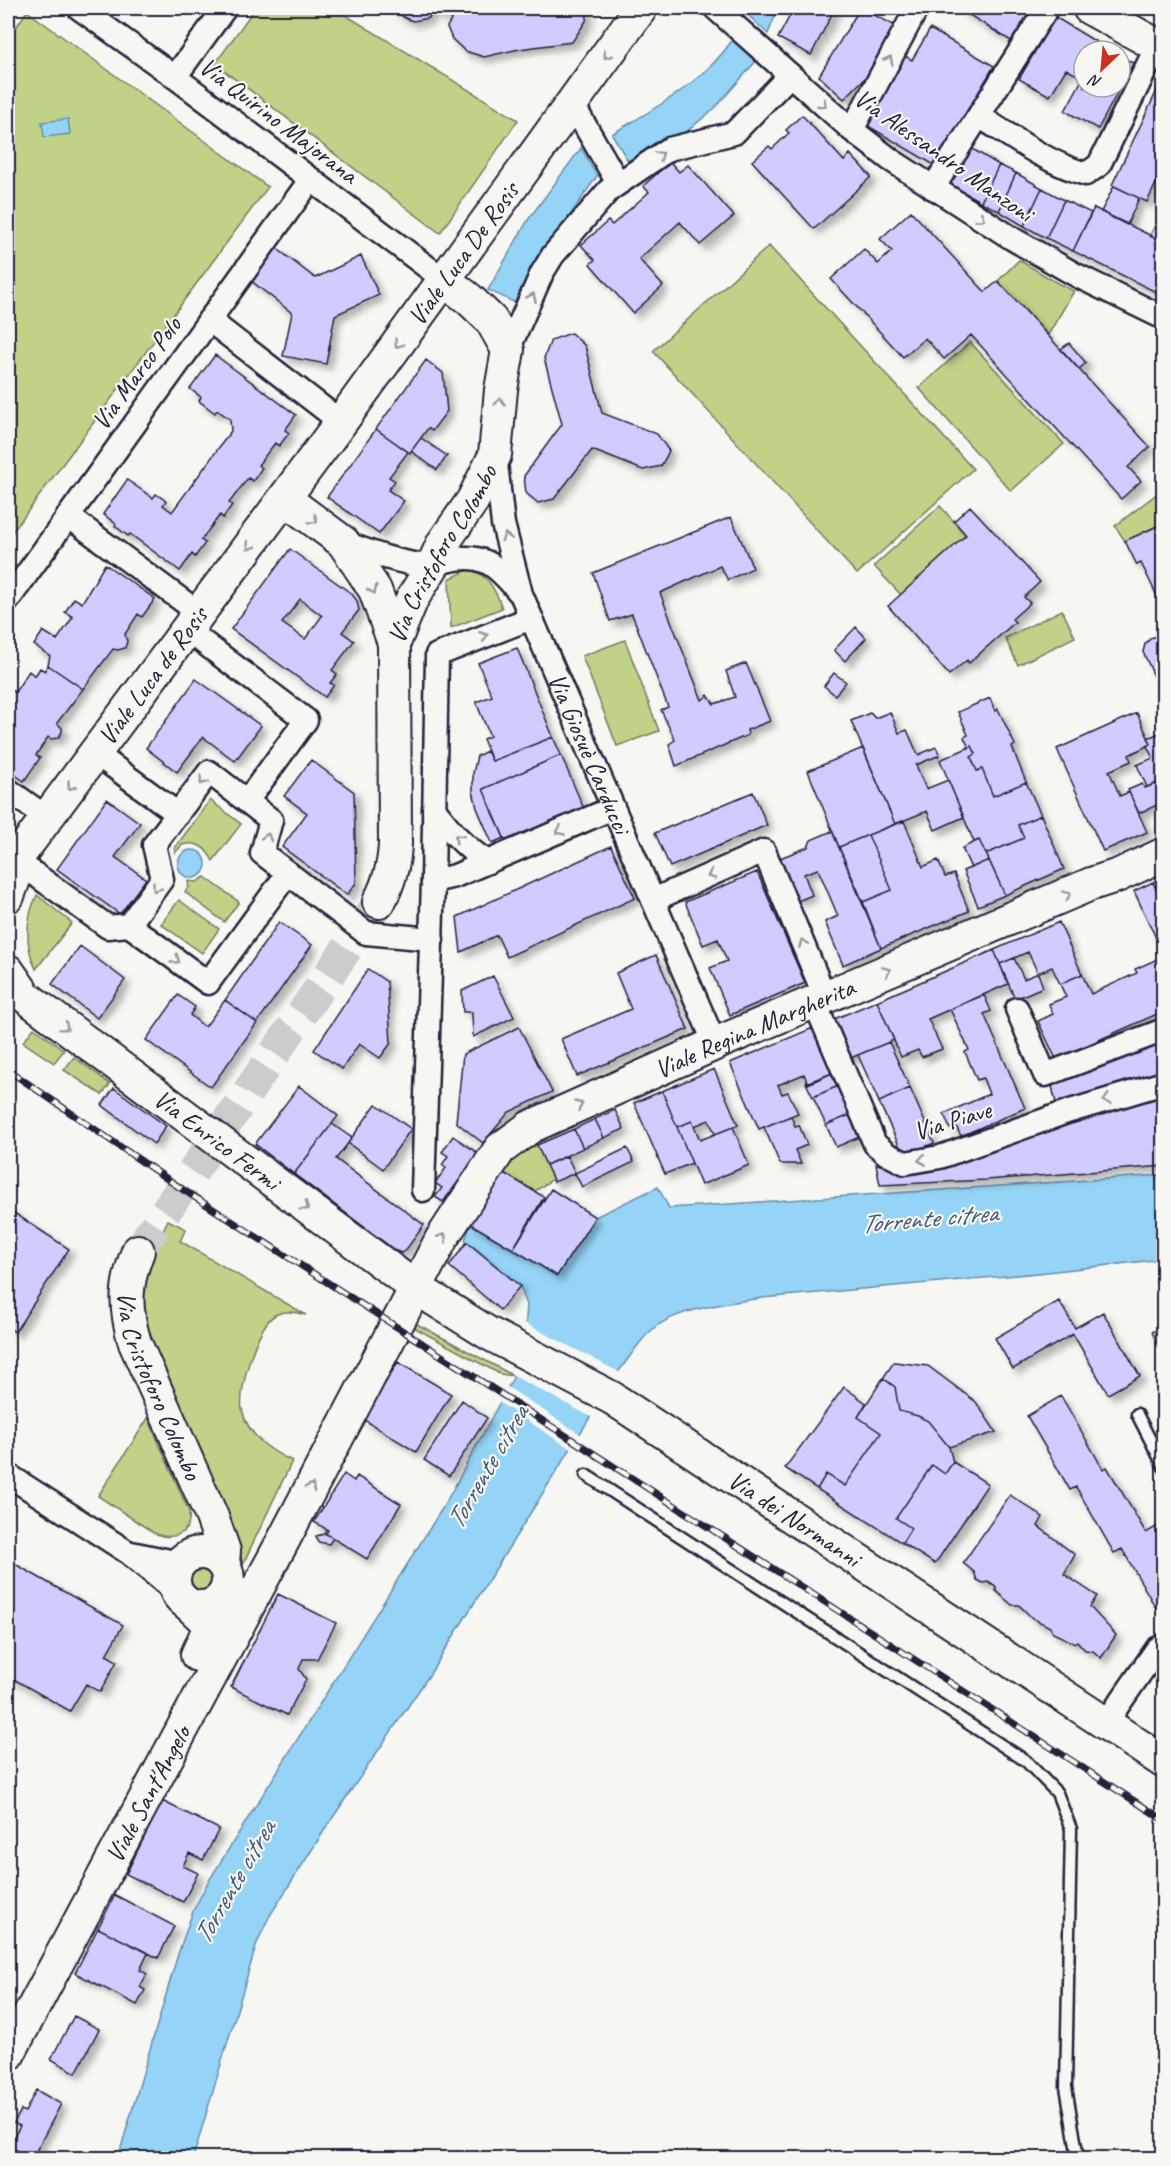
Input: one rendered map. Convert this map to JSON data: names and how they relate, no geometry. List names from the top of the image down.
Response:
{
  "streets": {
    "main road": [
      "Viale Luca De Rosis",
      "Via Cristoforo Colombo",
      "Viale Luca de Rosis",
      "Viale Regina Margherita",
      "Via Enrico Fermi",
      "Via dei Normanni",
      "Viale Sant'Angelo"
    ],
    "street": [
      "Via Quirino Majorana",
      "Via Alessandro Manzoni",
      "Via Marco Polo",
      "Via Giosuè Carducci",
      "Via Piave"
    ]
  },
  "crossings": [
    ["Via Quirino Majorana", "Viale Luca De Rosis"],
    ["Via Quirino Majorana", "Via Marco Polo"],
    ["Viale Luca De Rosis", "Viale Luca de Rosis"],
    ["Via Cristoforo Colombo", "Via Giosuè Carducci"],
    ["Via Cristoforo Colombo", "Viale Sant'Angelo"],
    ["Via Giosuè Carducci", "Viale Regina Margherita"],
    ["Via Giosuè Carducci", "Via Piave"],
    ["Viale Regina Margherita", "Via Piave"],
    ["Viale Regina Margherita", "Via Enrico Fermi"],
    ["Viale Regina Margherita", "Via dei Normanni"],
    ["Viale Regina Margherita", "Viale Sant'Angelo"],
    ["Via Enrico Fermi", "Via dei Normanni"],
    ["Via Enrico Fermi", "Viale Sant'Angelo"],
    ["Via dei Normanni", "Viale Sant'Angelo"]
  ],
  "one_way": [
    "Via Alessandro Manzoni",
    "Viale Luca De Rosis",
    "Viale Luca de Rosis",
    "Viale Regina Margherita",
    "Via Enrico Fermi"
  ],
  "water": ["Torrente citrea"],
  "north": "bottom left"
}
